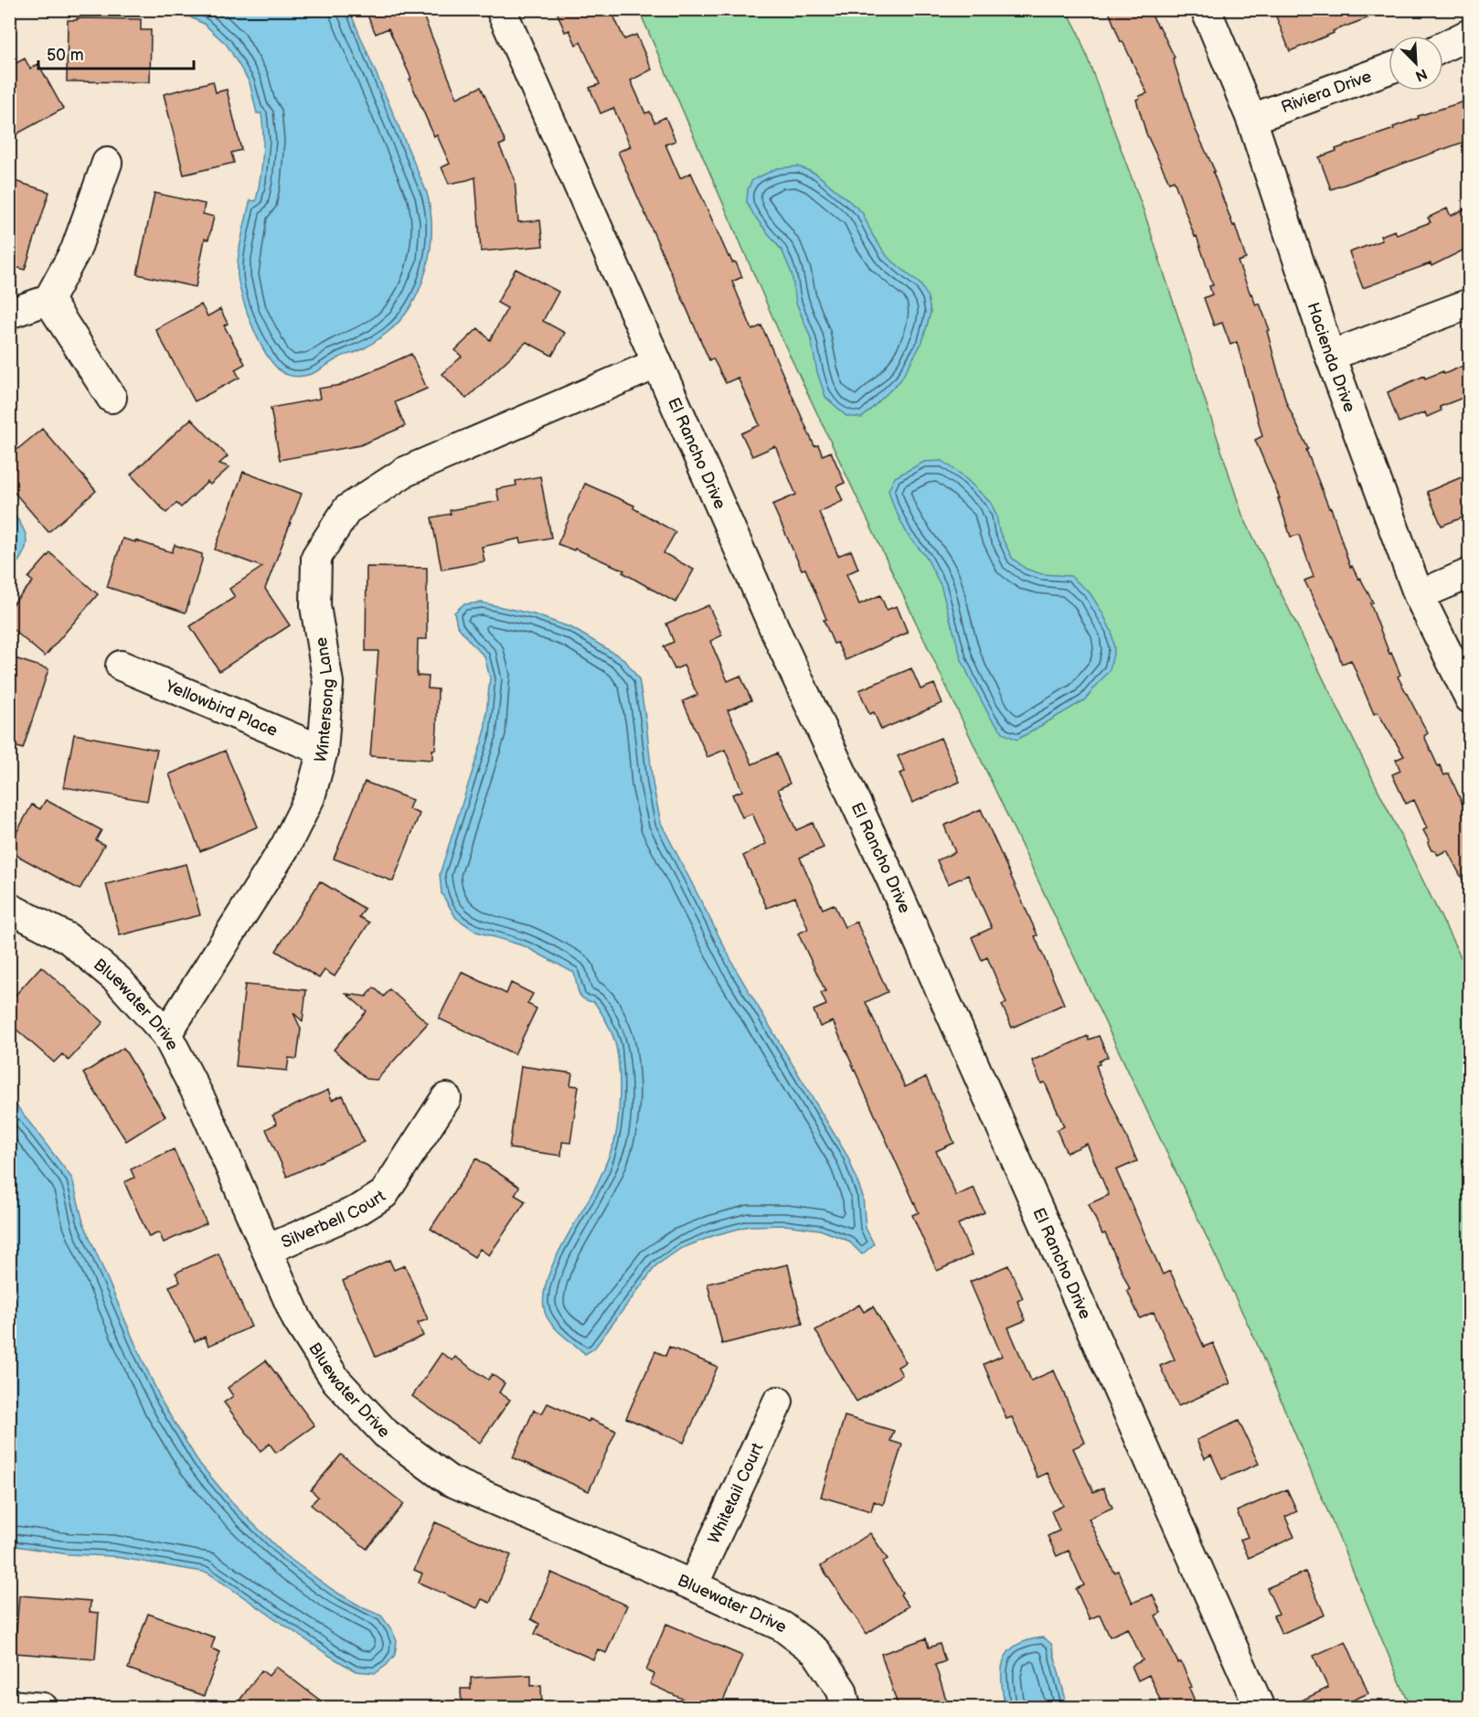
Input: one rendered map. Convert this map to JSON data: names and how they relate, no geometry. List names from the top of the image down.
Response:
{
  "streets": {
    "street": [
      "Riviera Drive",
      "Hacienda Drive",
      "El Rancho Drive",
      "Wintersong Lane",
      "Yellowbird Place",
      "Bluewater Drive",
      "Silverbell Court",
      "Whitetail Court"
    ]
  },
  "crossings": [
    ["Riviera Drive", "Hacienda Drive"],
    ["El Rancho Drive", "Wintersong Lane"],
    ["Wintersong Lane", "Yellowbird Place"],
    ["Wintersong Lane", "Bluewater Drive"],
    ["Bluewater Drive", "Silverbell Court"],
    ["Bluewater Drive", "Whitetail Court"]
  ],
  "scale_bar": "50 m",
  "north": "bottom right"
}
